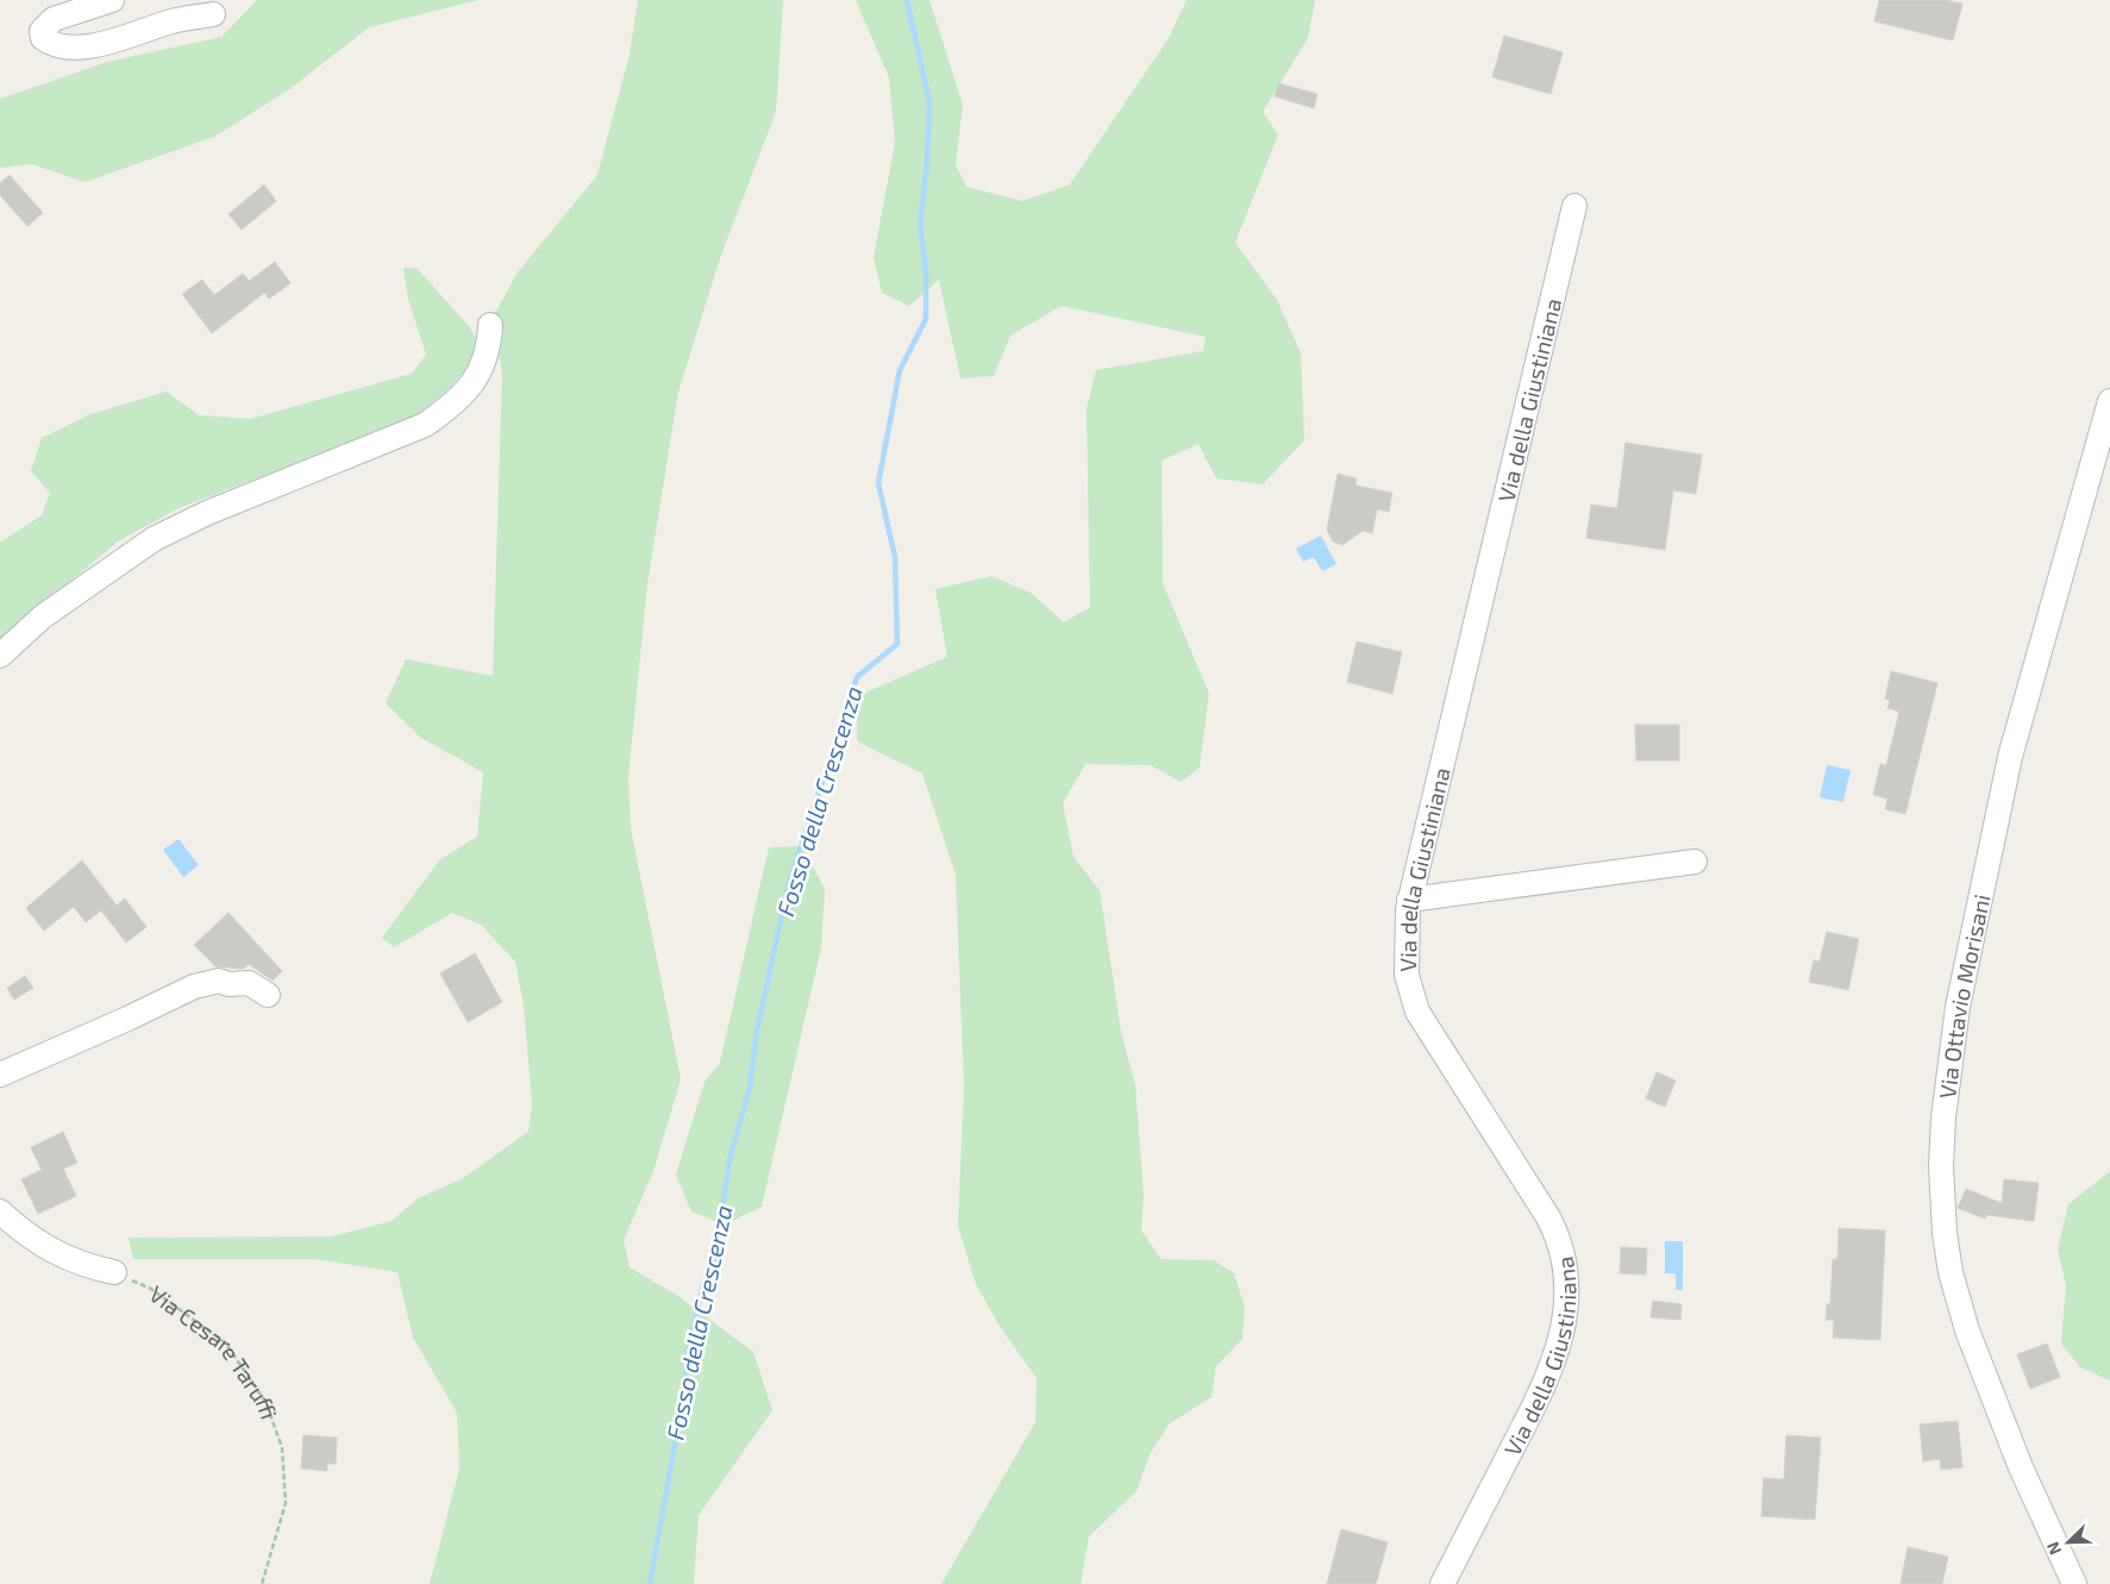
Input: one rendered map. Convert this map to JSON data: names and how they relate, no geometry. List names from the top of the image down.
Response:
{
  "streets": {
    "street": ["Via della Giustiniana", "Via Ottavio Morisani"],
    "path": ["Via Cesare Taruffi"]
  },
  "water": ["Fosso della Crescenza"],
  "north": "bottom left"
}
